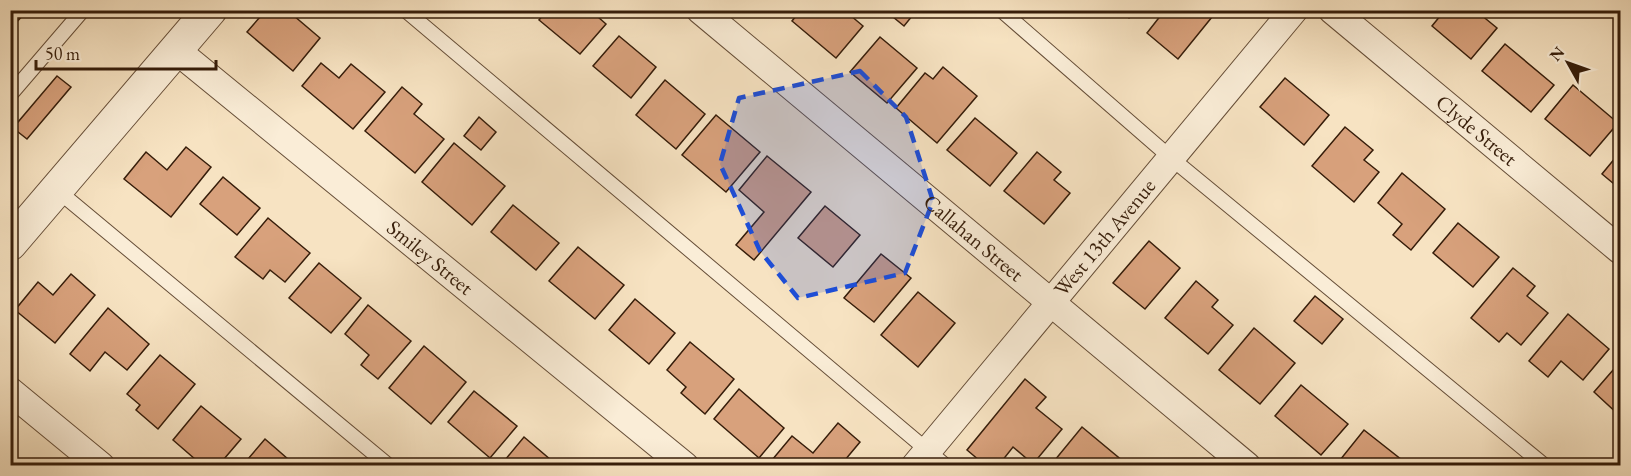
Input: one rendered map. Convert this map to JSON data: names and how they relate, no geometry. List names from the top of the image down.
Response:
{
  "streets": {
    "street": [
      "Clyde Street",
      "Callahan Street",
      "West 13th Avenue",
      "Smiley Street"
    ]
  },
  "crossings": [
    ["Callahan Street", "West 13th Avenue"]
  ],
  "scale_bar": "50 m",
  "north": "top left"
}
